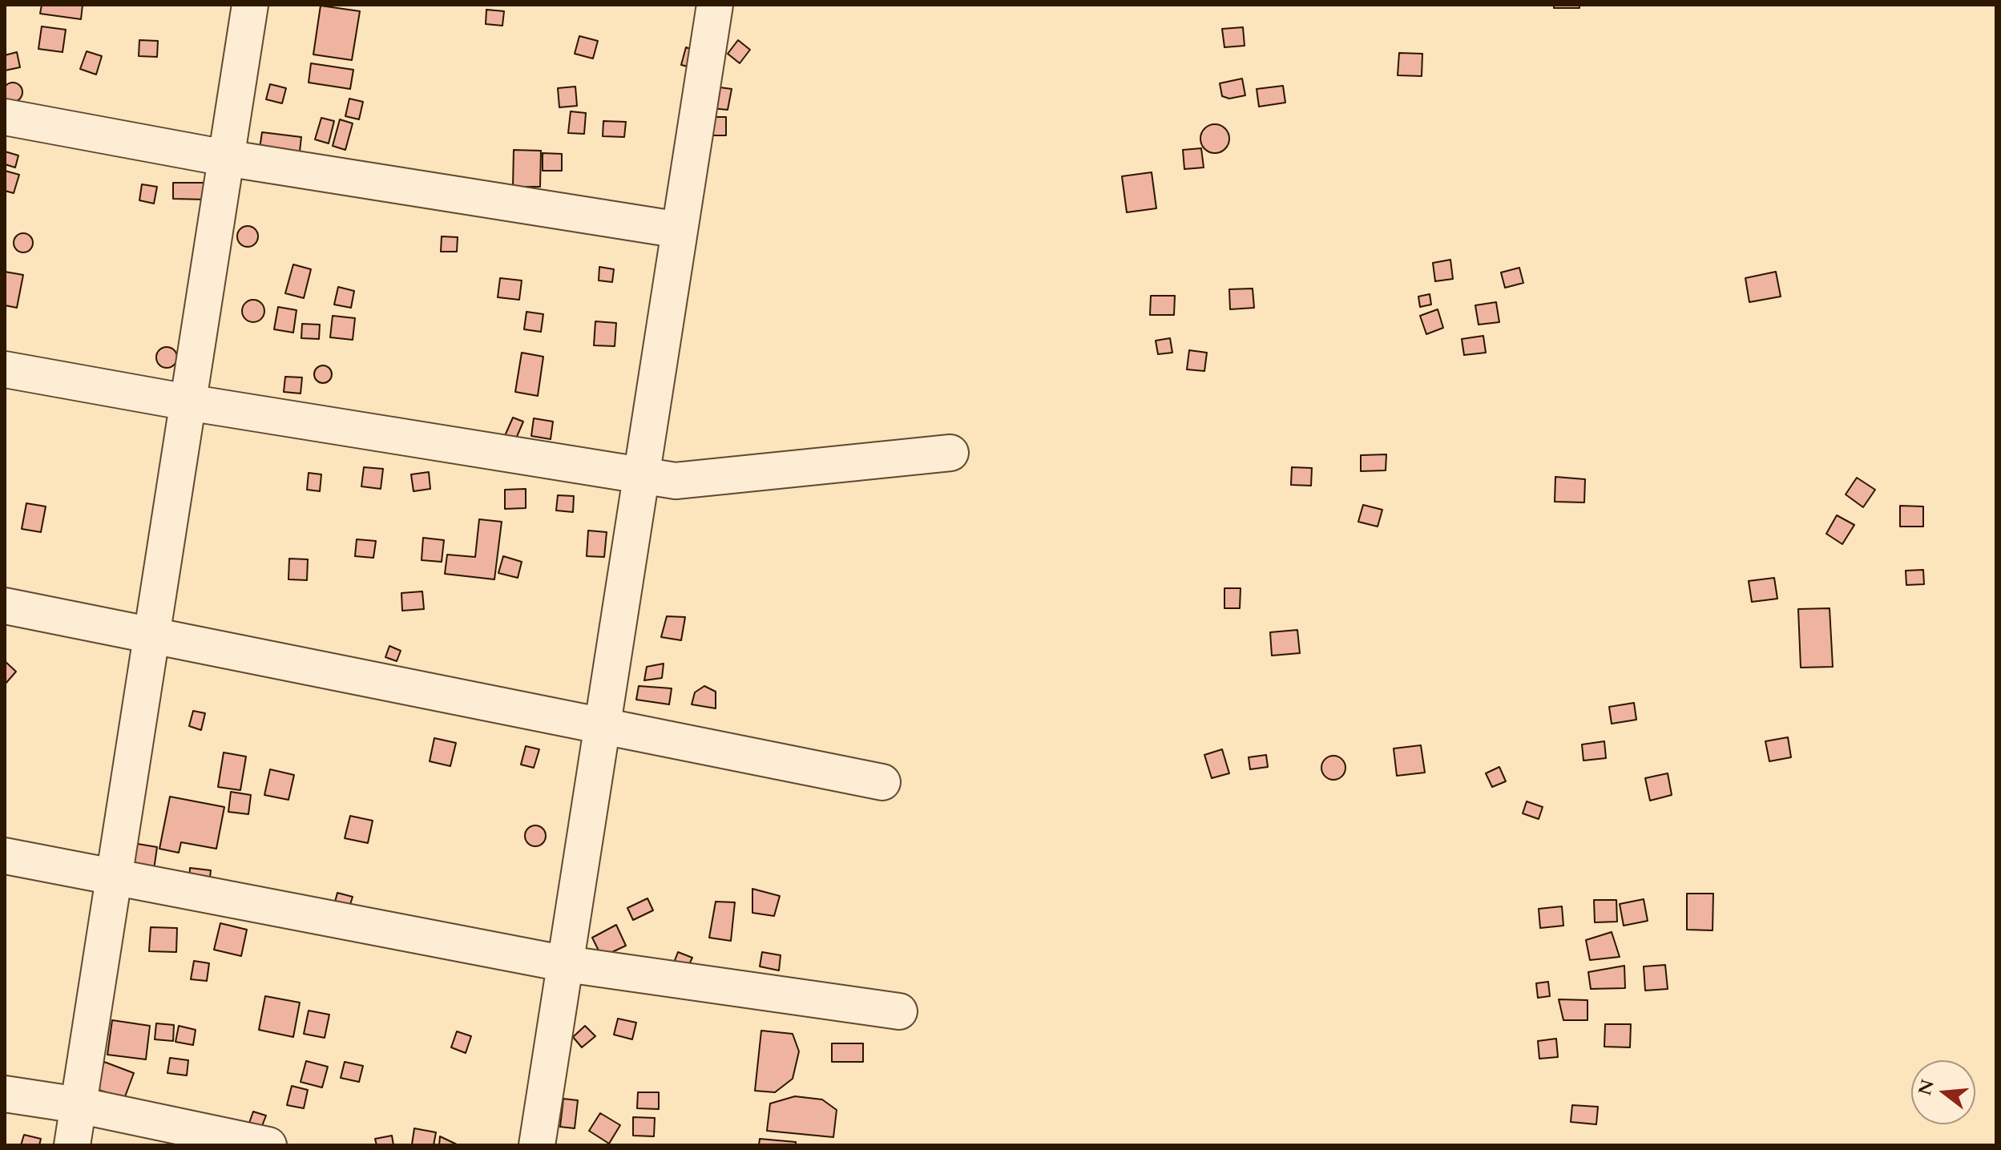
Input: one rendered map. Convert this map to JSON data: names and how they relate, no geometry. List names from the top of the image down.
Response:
{
  "north": "left"
}
